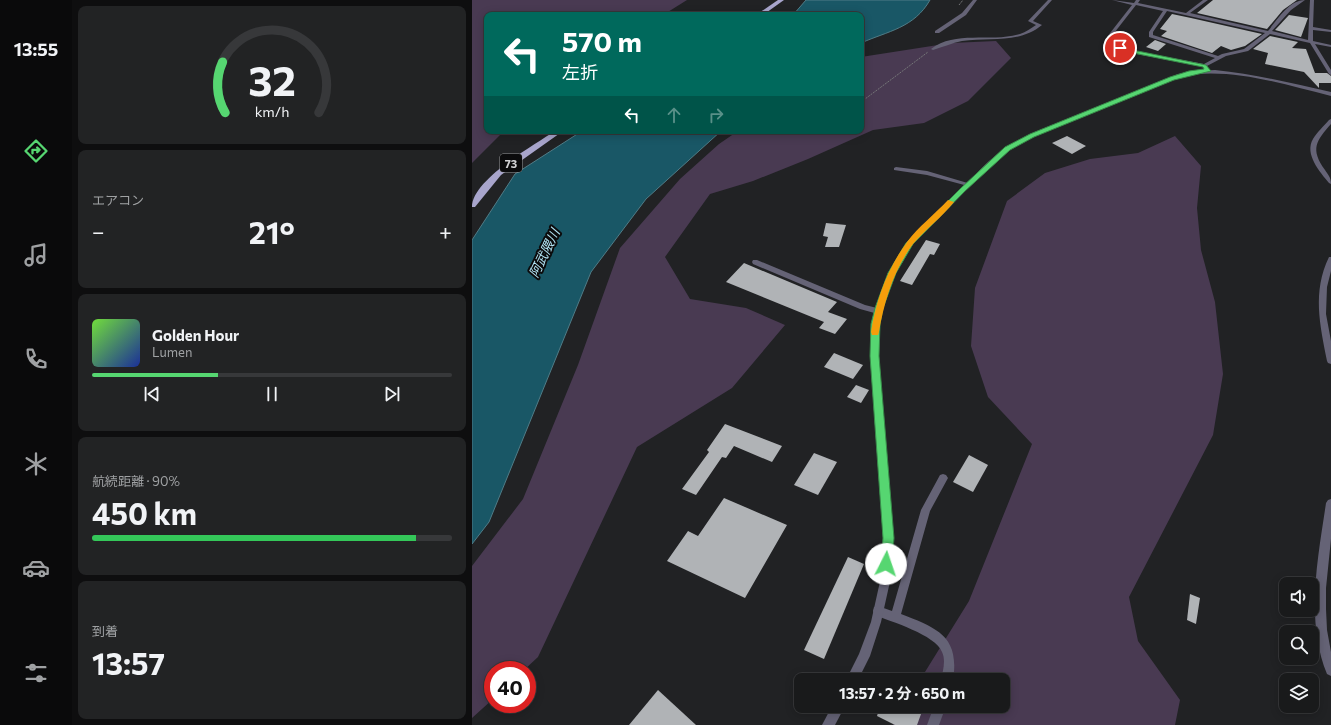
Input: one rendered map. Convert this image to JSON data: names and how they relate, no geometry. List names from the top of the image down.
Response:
{
  "streets": {
    "main road": ["73"]
  },
  "water": ["阿武隈川"],
  "page": {
    "tabs": "13:55",
    "turn": ["570 m", "左折"],
    "tile": [
      "エアコン",
      ["航続距離 · 90%", "450 km"],
      ["到着", "13:57"]
    ],
    "heat": ["−", "21°", "+"],
    "song": ["Golden Hour", "Lumen"],
    "limit": "40",
    "trip": "13:57 · 2 分 · 650 m",
    "gauge": ["32", "km/h"]
  }
}
